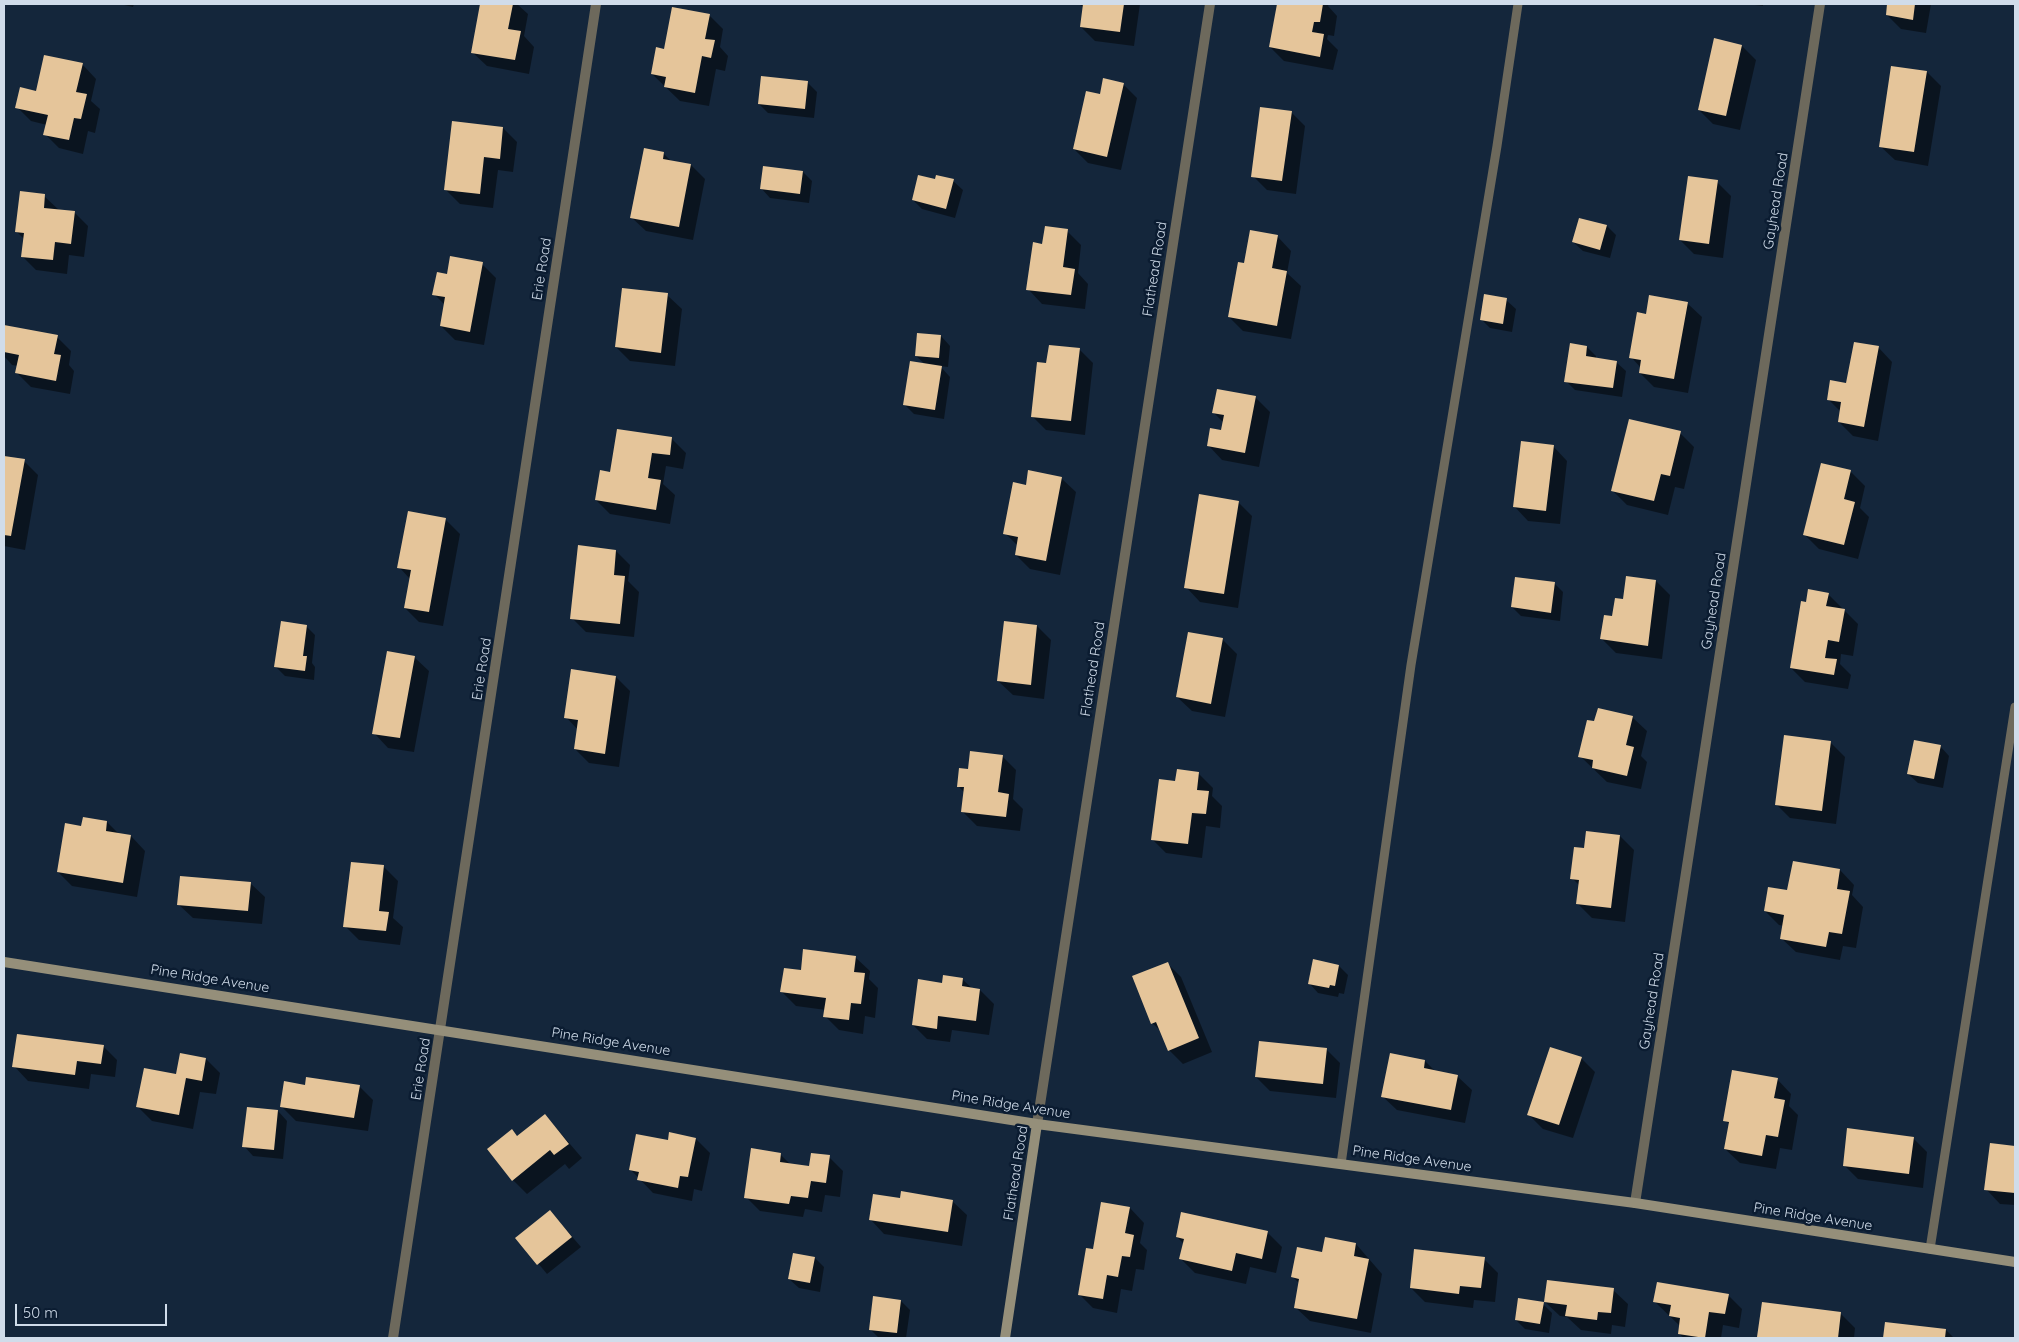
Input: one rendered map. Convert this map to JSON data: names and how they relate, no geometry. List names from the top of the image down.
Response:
{
  "streets": {
    "street": [
      "Gayhead Road",
      "Erie Road",
      "Flathead Road",
      "Pine Ridge Avenue"
    ]
  },
  "crossings": [
    ["Gayhead Road", "Pine Ridge Avenue"],
    ["Erie Road", "Pine Ridge Avenue"],
    ["Flathead Road", "Pine Ridge Avenue"]
  ],
  "scale_bar": "50 m"
}
